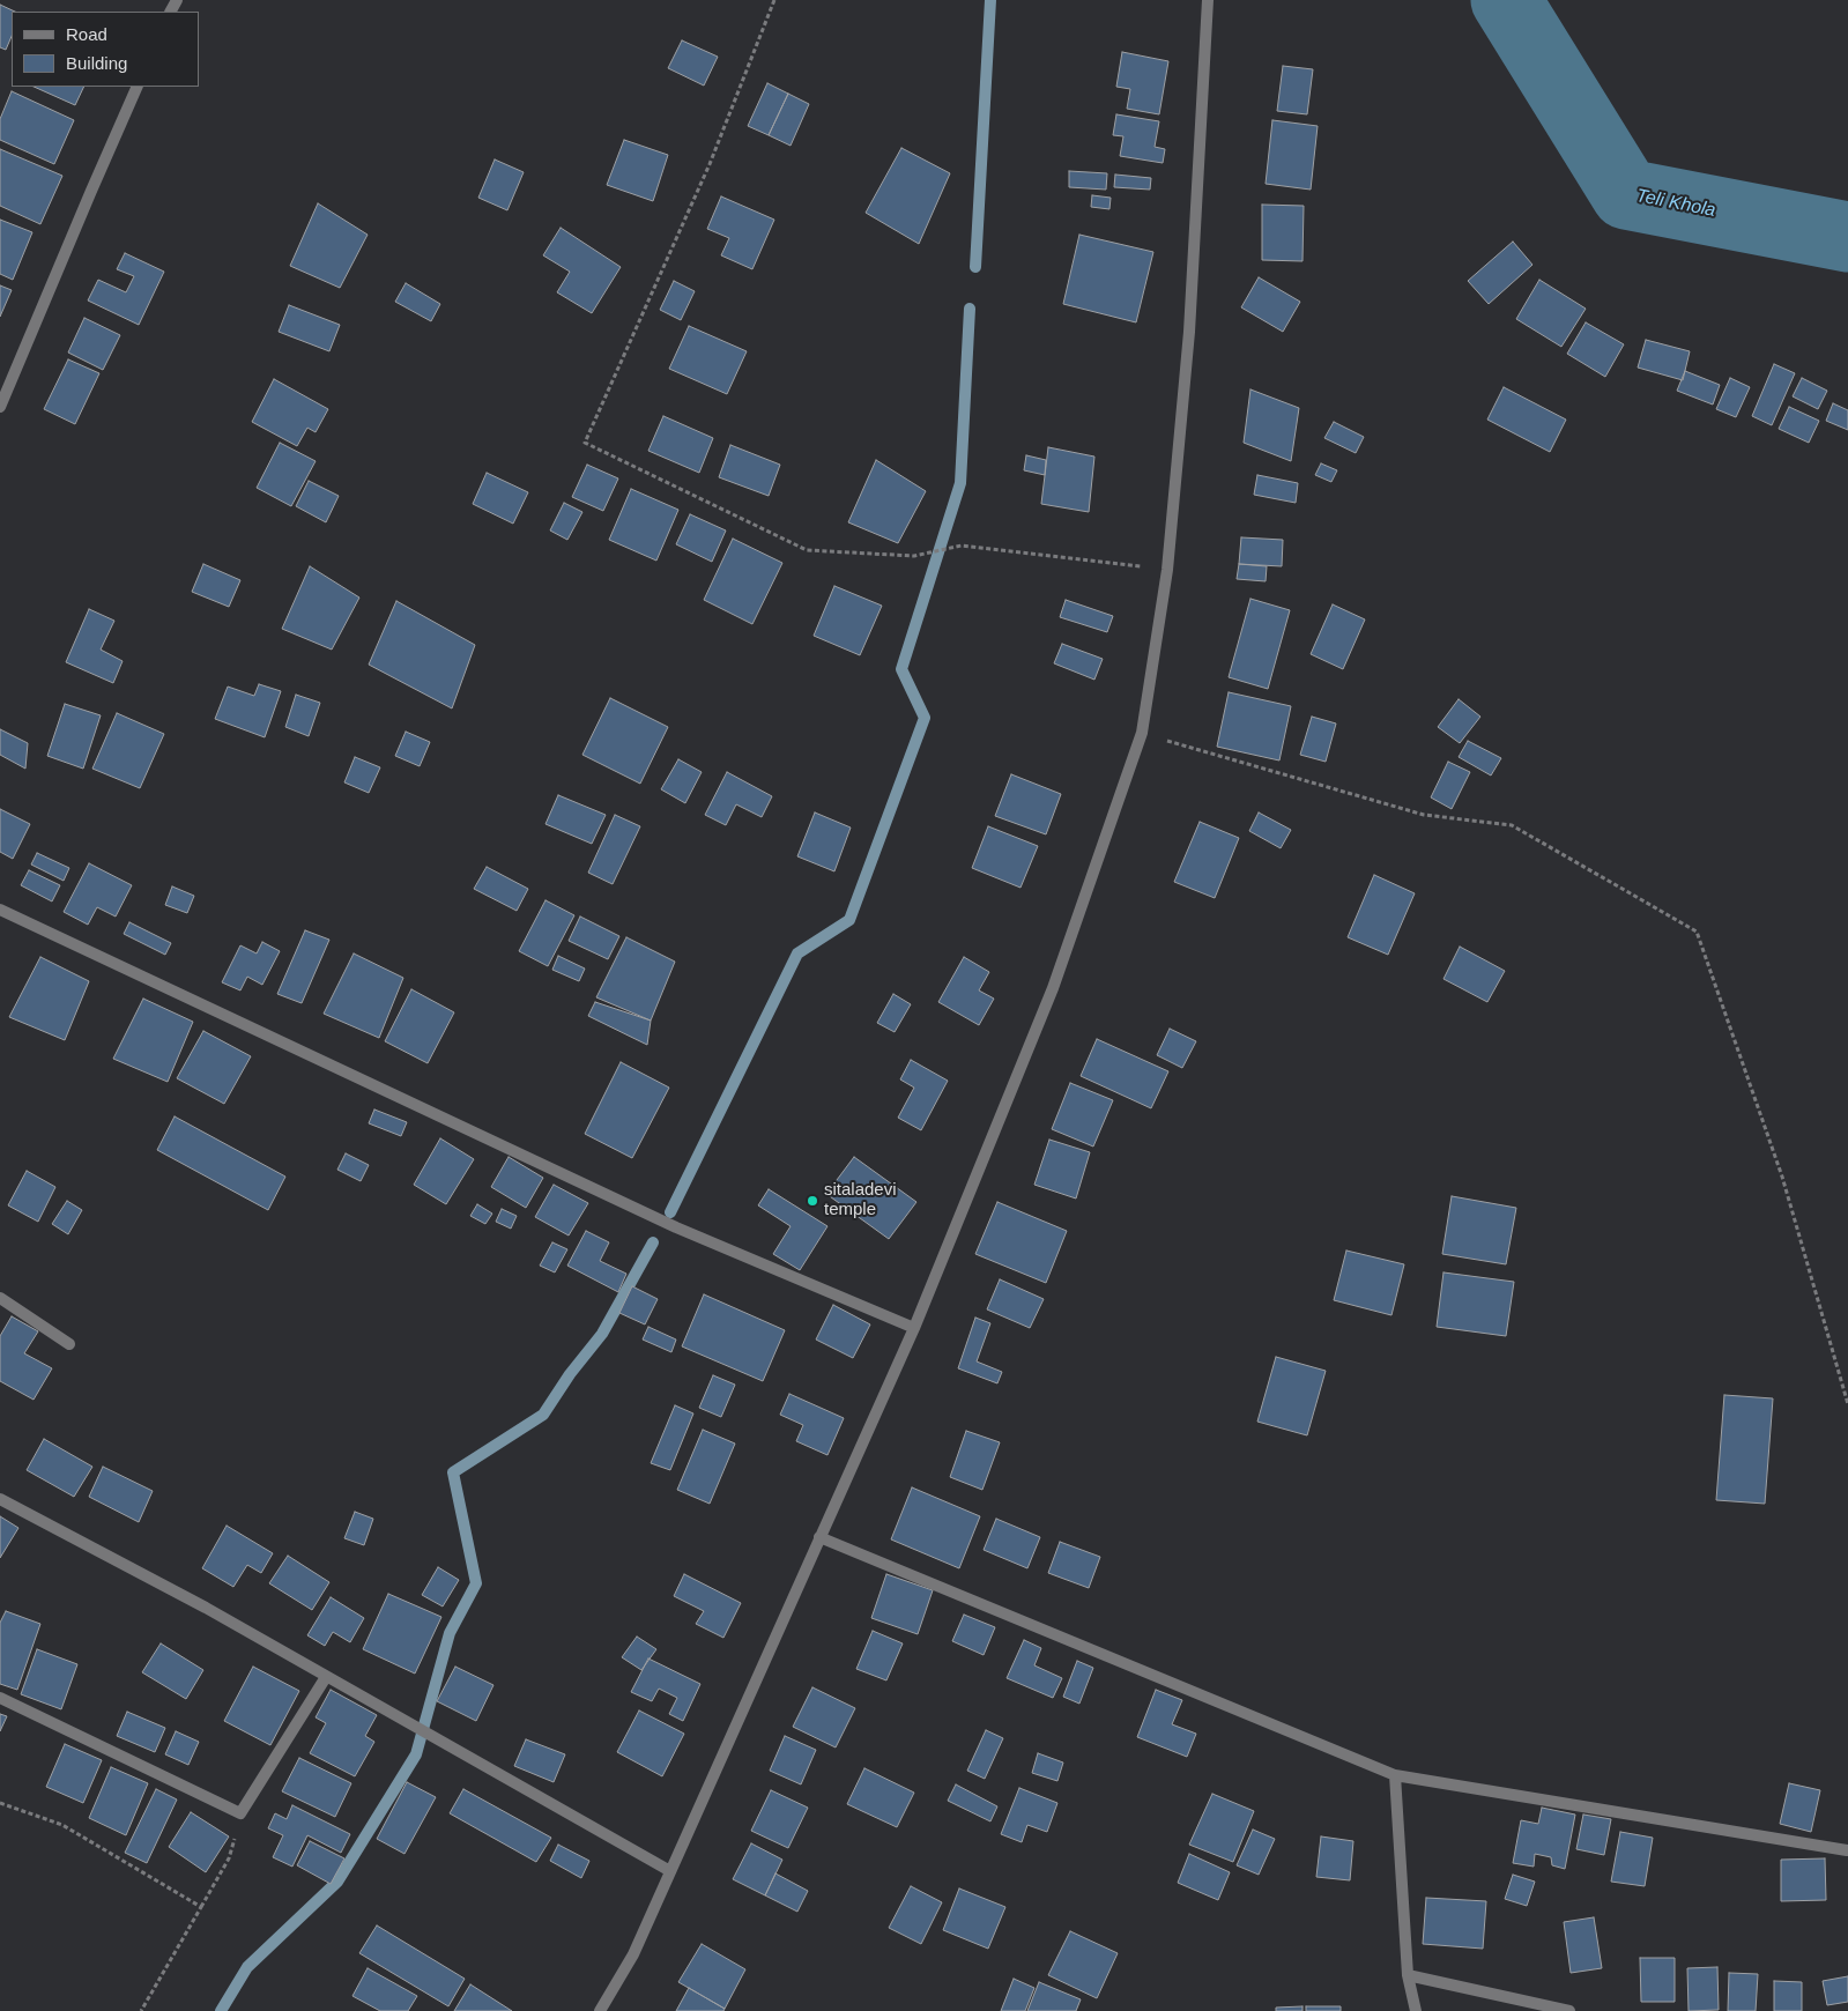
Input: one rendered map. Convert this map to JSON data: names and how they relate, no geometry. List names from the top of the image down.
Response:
{
  "water": ["Teli Khola"],
  "places": ["sitaladevi temple"],
  "legend": ["Road", "Building"]
}
